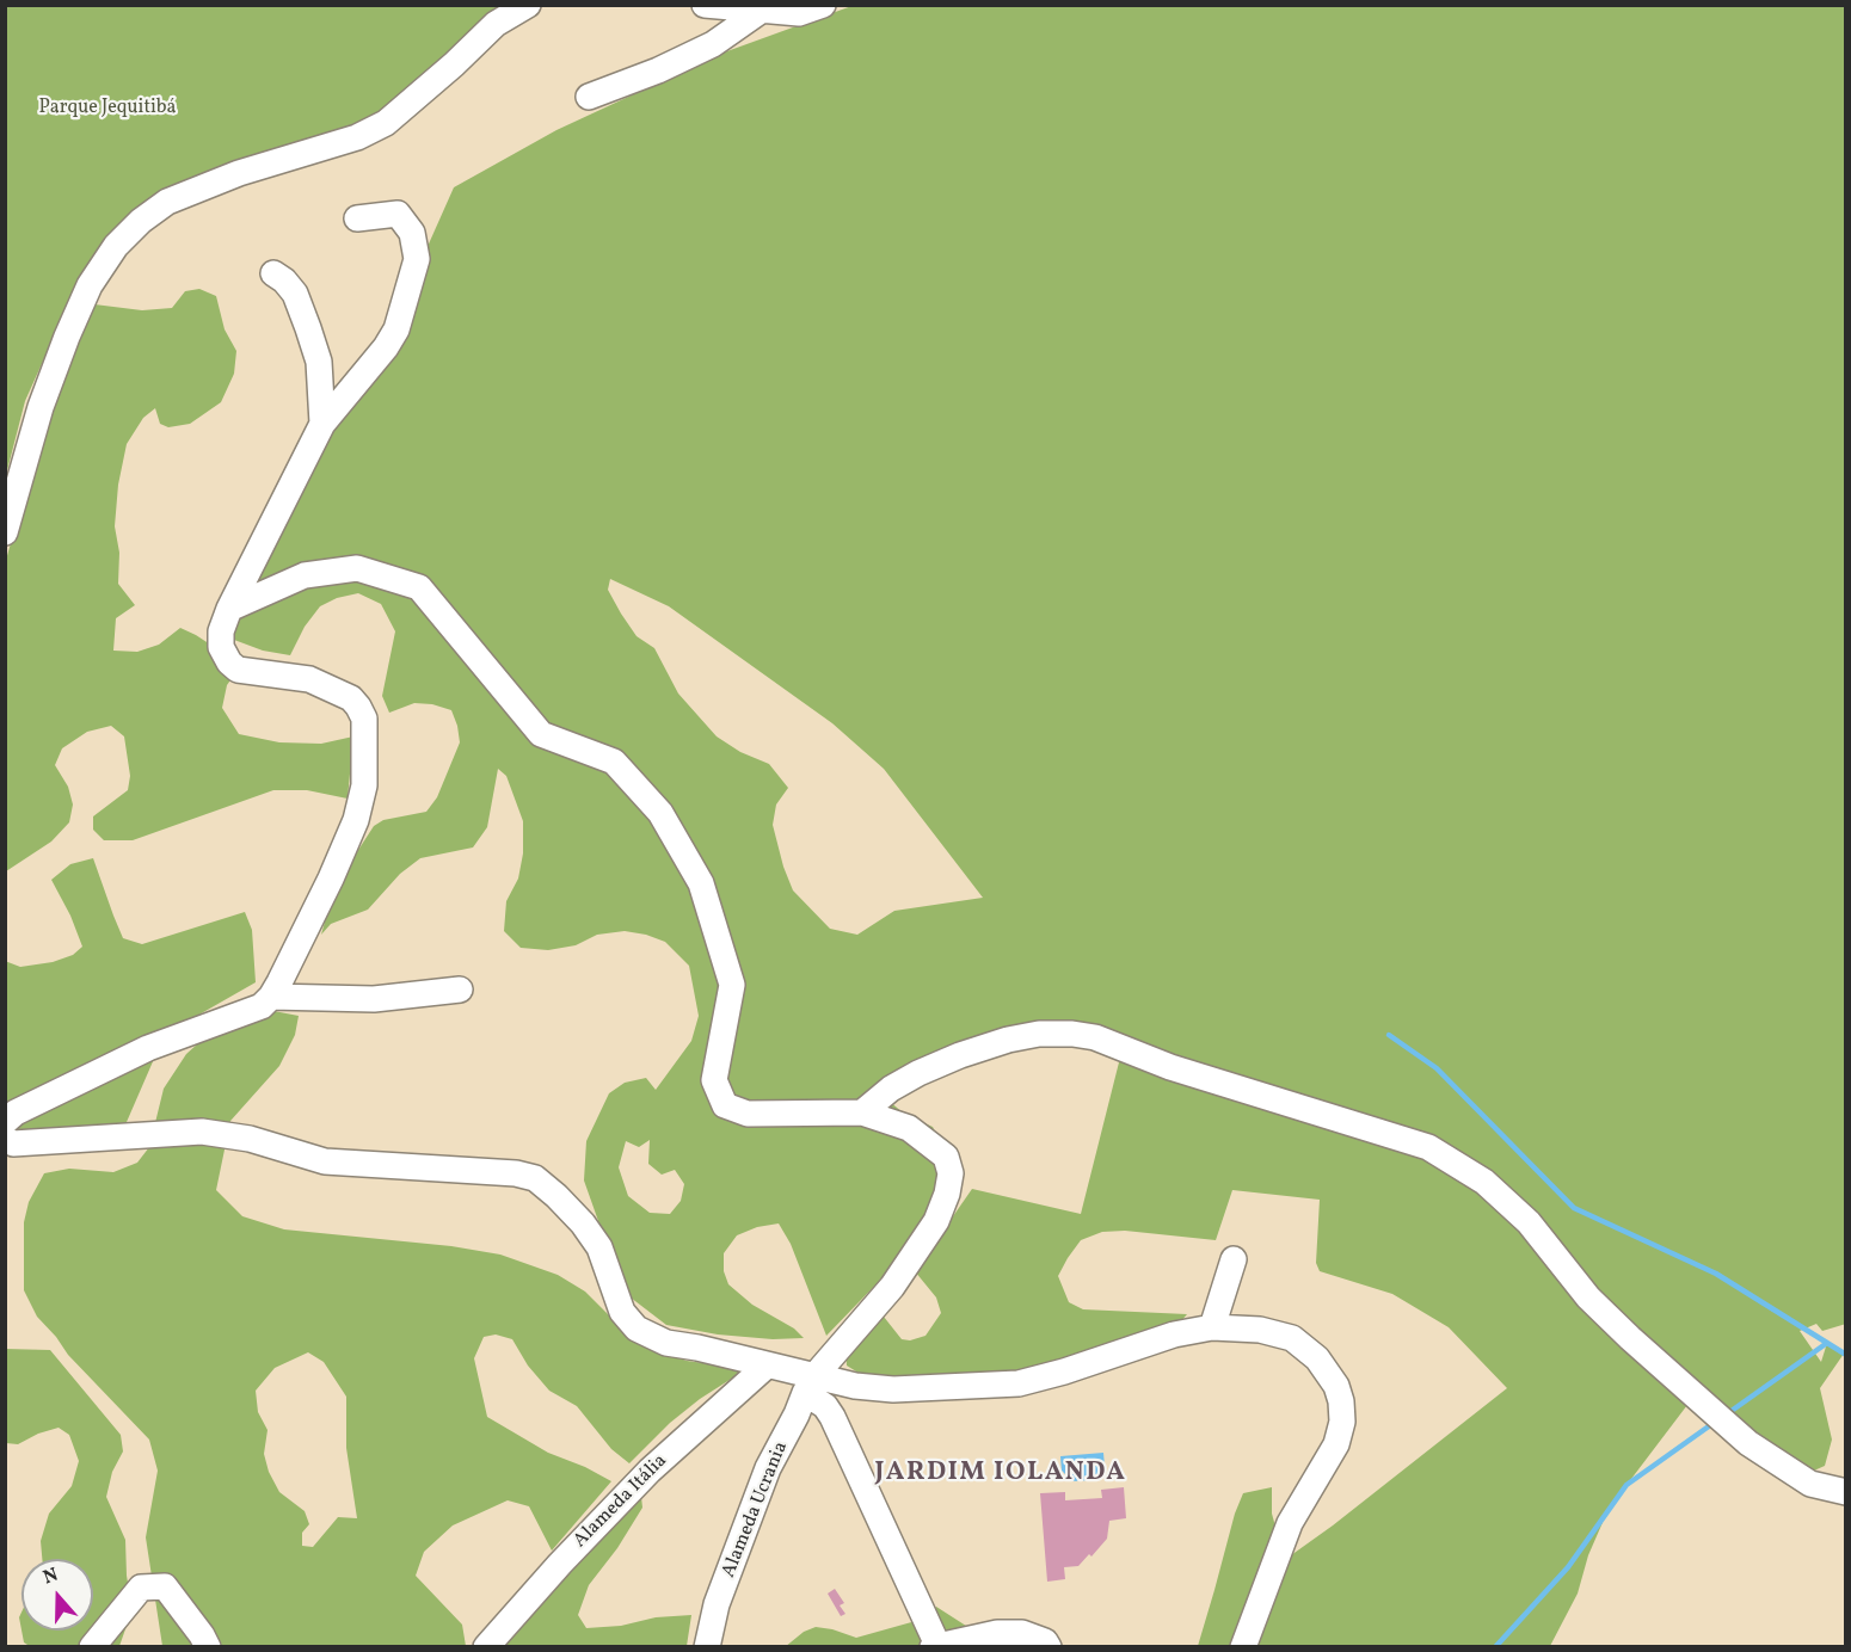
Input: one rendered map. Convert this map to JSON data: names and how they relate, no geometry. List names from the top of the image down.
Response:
{
  "streets": {
    "street": ["Alameda Itália", "Alameda Ucrania"]
  },
  "districts": ["JARDIM IOLANDA"],
  "parks": ["Parque Jequitibá"],
  "north": "top"
}
